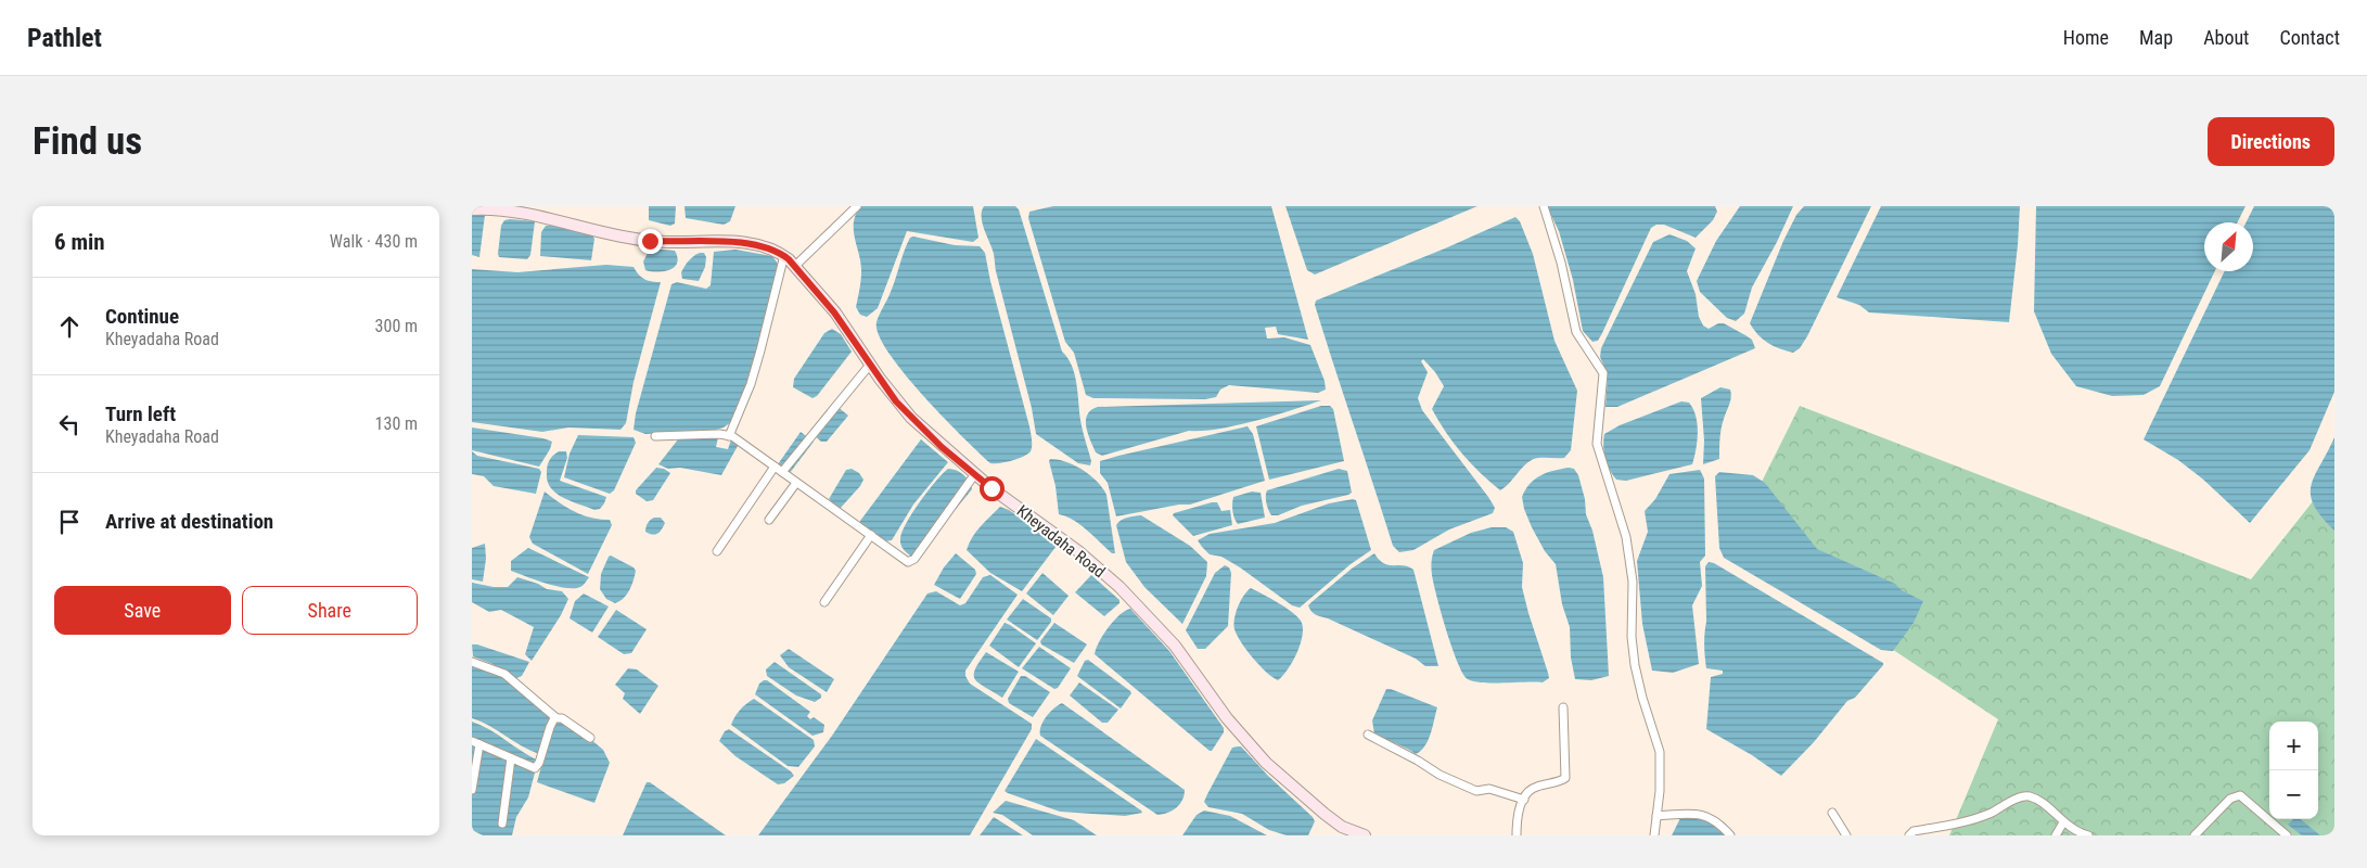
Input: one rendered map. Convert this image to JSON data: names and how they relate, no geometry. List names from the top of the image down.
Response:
{
  "streets": {
    "main road": ["Kheyadaha Road"]
  },
  "north": "top right",
  "page": {
    "header": "Pathlet",
    "nav": [
      "Home",
      "Map",
      "About",
      "Contact"
    ],
    "buttons": [
      "Directions",
      ["Save", "Share"]
    ],
    "title": "Find us",
    "heading": ["6 min", "Walk · 430 m"],
    "list": [
      ["Continue", "Kheyadaha Road", "300 m"],
      ["Turn left", "Kheyadaha Road", "130 m"],
      "Arrive at destination"
    ],
    "map_buttons": ["+", "−"]
  }
}
